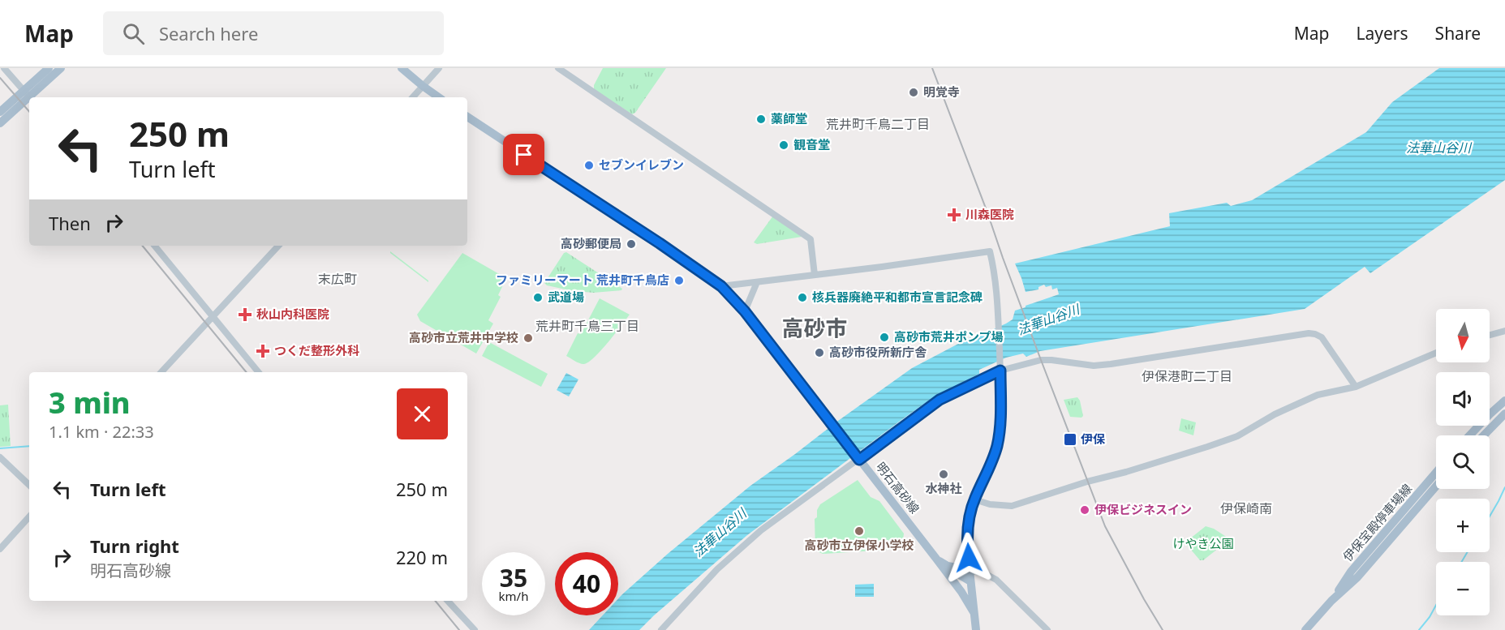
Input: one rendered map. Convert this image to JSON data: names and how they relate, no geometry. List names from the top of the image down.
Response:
{
  "streets": {
    "main road": ["明石高砂線", "伊保宝殿停車場線"]
  },
  "districts": [
    "荒井町千鳥二丁目",
    "末広町",
    "荒井町千鳥三丁目",
    "高砂市",
    "伊保港町二丁目",
    "伊保崎南"
  ],
  "water": ["法華山谷川"],
  "parks": ["けやき公園"],
  "places": {
    "other": [
      "明覚寺",
      "薬師堂",
      "観音堂",
      "セブンイレブン",
      "高砂郵便局",
      "ファミリーマート 荒井町千鳥店",
      "武道場",
      "核兵器廃絶平和都市宣言記念碑",
      "高砂市荒井ポンプ場",
      "高砂市立荒井中学校",
      "高砂市役所新庁舎",
      "水神社",
      "伊保ビジネスイン",
      "高砂市立伊保小学校"
    ],
    "health": ["川森医院", "秋山内科医院", "つくだ整形外科"],
    "transit": ["伊保"]
  },
  "north": "bottom",
  "page": {
    "header": "Map",
    "search": "Search here",
    "nav": ["Map", "Layers", "Share"],
    "turn": ["250 m", "Turn left"],
    "then": "Then",
    "map_buttons": ["+", "−"],
    "heading": ["3 min", "1.1 km · 22:33"],
    "list": [
      {
        "name": "Turn left",
        "value": "250 m"
      },
      {
        "name": "Turn right",
        "note": "明石高砂線",
        "value": "220 m"
      }
    ],
    "speed": "35 km/h",
    "limit": "40"
  }
}
